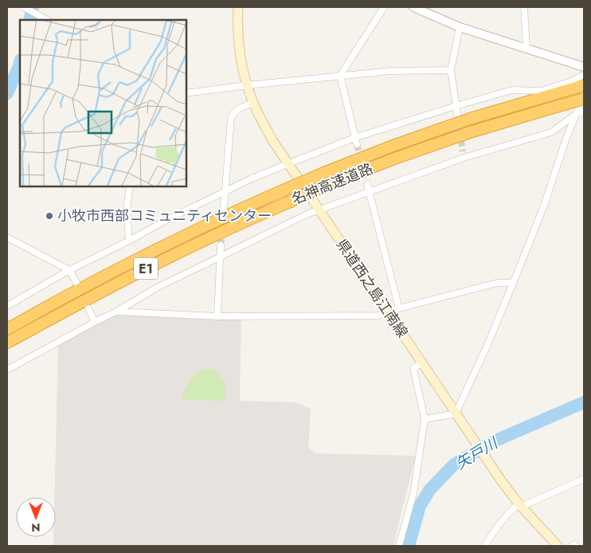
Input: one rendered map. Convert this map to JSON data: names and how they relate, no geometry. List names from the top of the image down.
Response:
{
  "streets": {
    "highway": ["名神高速道路", "E1"],
    "main road": ["県道西之島江南線"]
  },
  "water": ["矢戸川"],
  "places": ["小牧市西部コミュニティセンター"],
  "north": "bottom"
}
